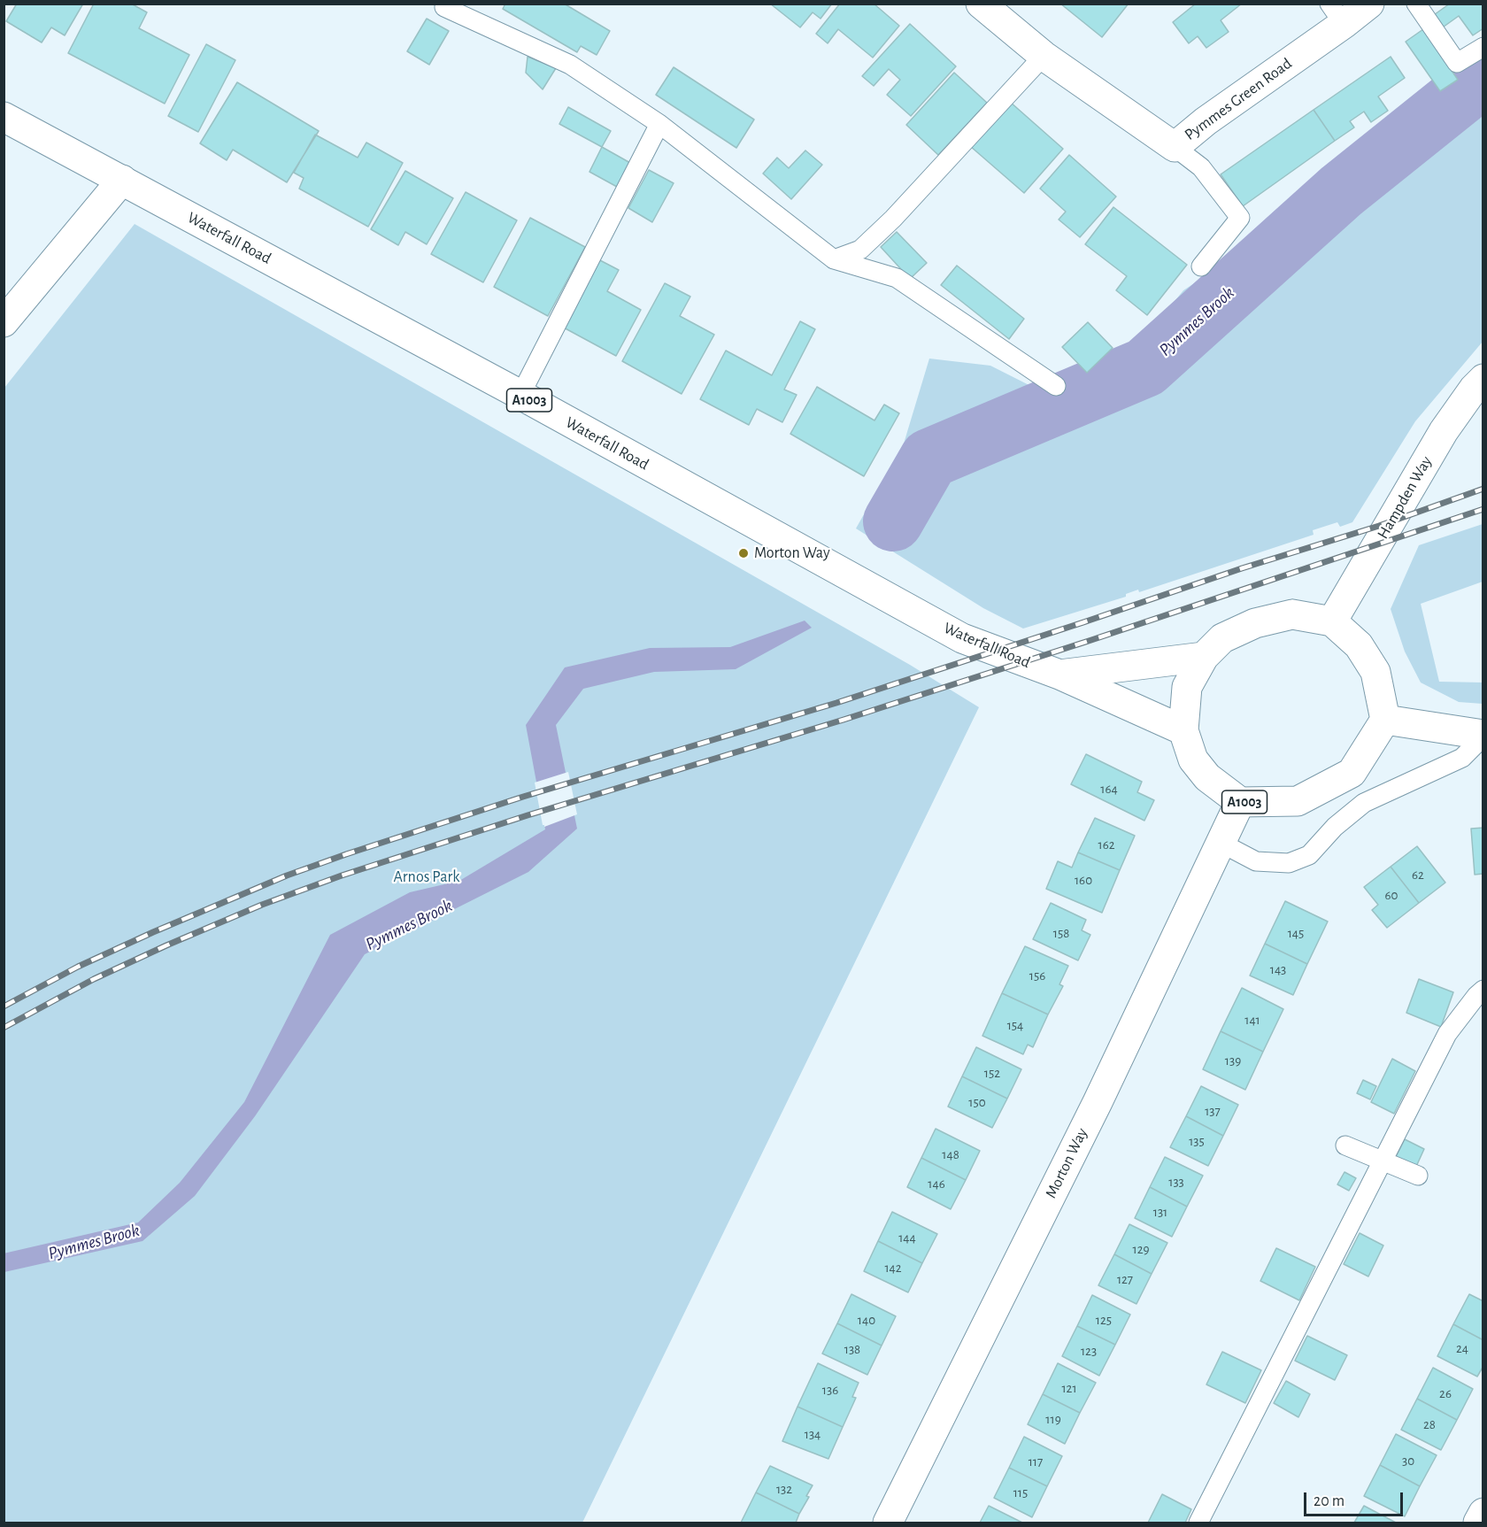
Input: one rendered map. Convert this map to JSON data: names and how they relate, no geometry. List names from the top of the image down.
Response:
{
  "streets": {
    "main road": [
      "Pymmes Green Road",
      "Waterfall Road",
      "A1003",
      "Hampden Way",
      "Morton Way"
    ]
  },
  "crossings": [
    ["Waterfall Road", "A1003"],
    ["A1003", "Hampden Way"],
    ["A1003", "Morton Way"]
  ],
  "water": ["Pymmes Brook"],
  "parks": ["Arnos Park"],
  "places": ["Morton Way"],
  "house_numbers": [
    "164",
    "162",
    "62",
    "160",
    "60",
    "158",
    "145",
    "143",
    "156",
    "141",
    "154",
    "139",
    "152",
    "150",
    "137",
    "135",
    "148",
    "133",
    "146",
    "131",
    "144",
    "129",
    "142",
    "127",
    "140",
    "125",
    "24",
    "138",
    "123",
    "121",
    "136",
    "26",
    "119",
    "28",
    "134",
    "30",
    "117",
    "132",
    "115"
  ],
  "scale_bar": "20 m"
}
